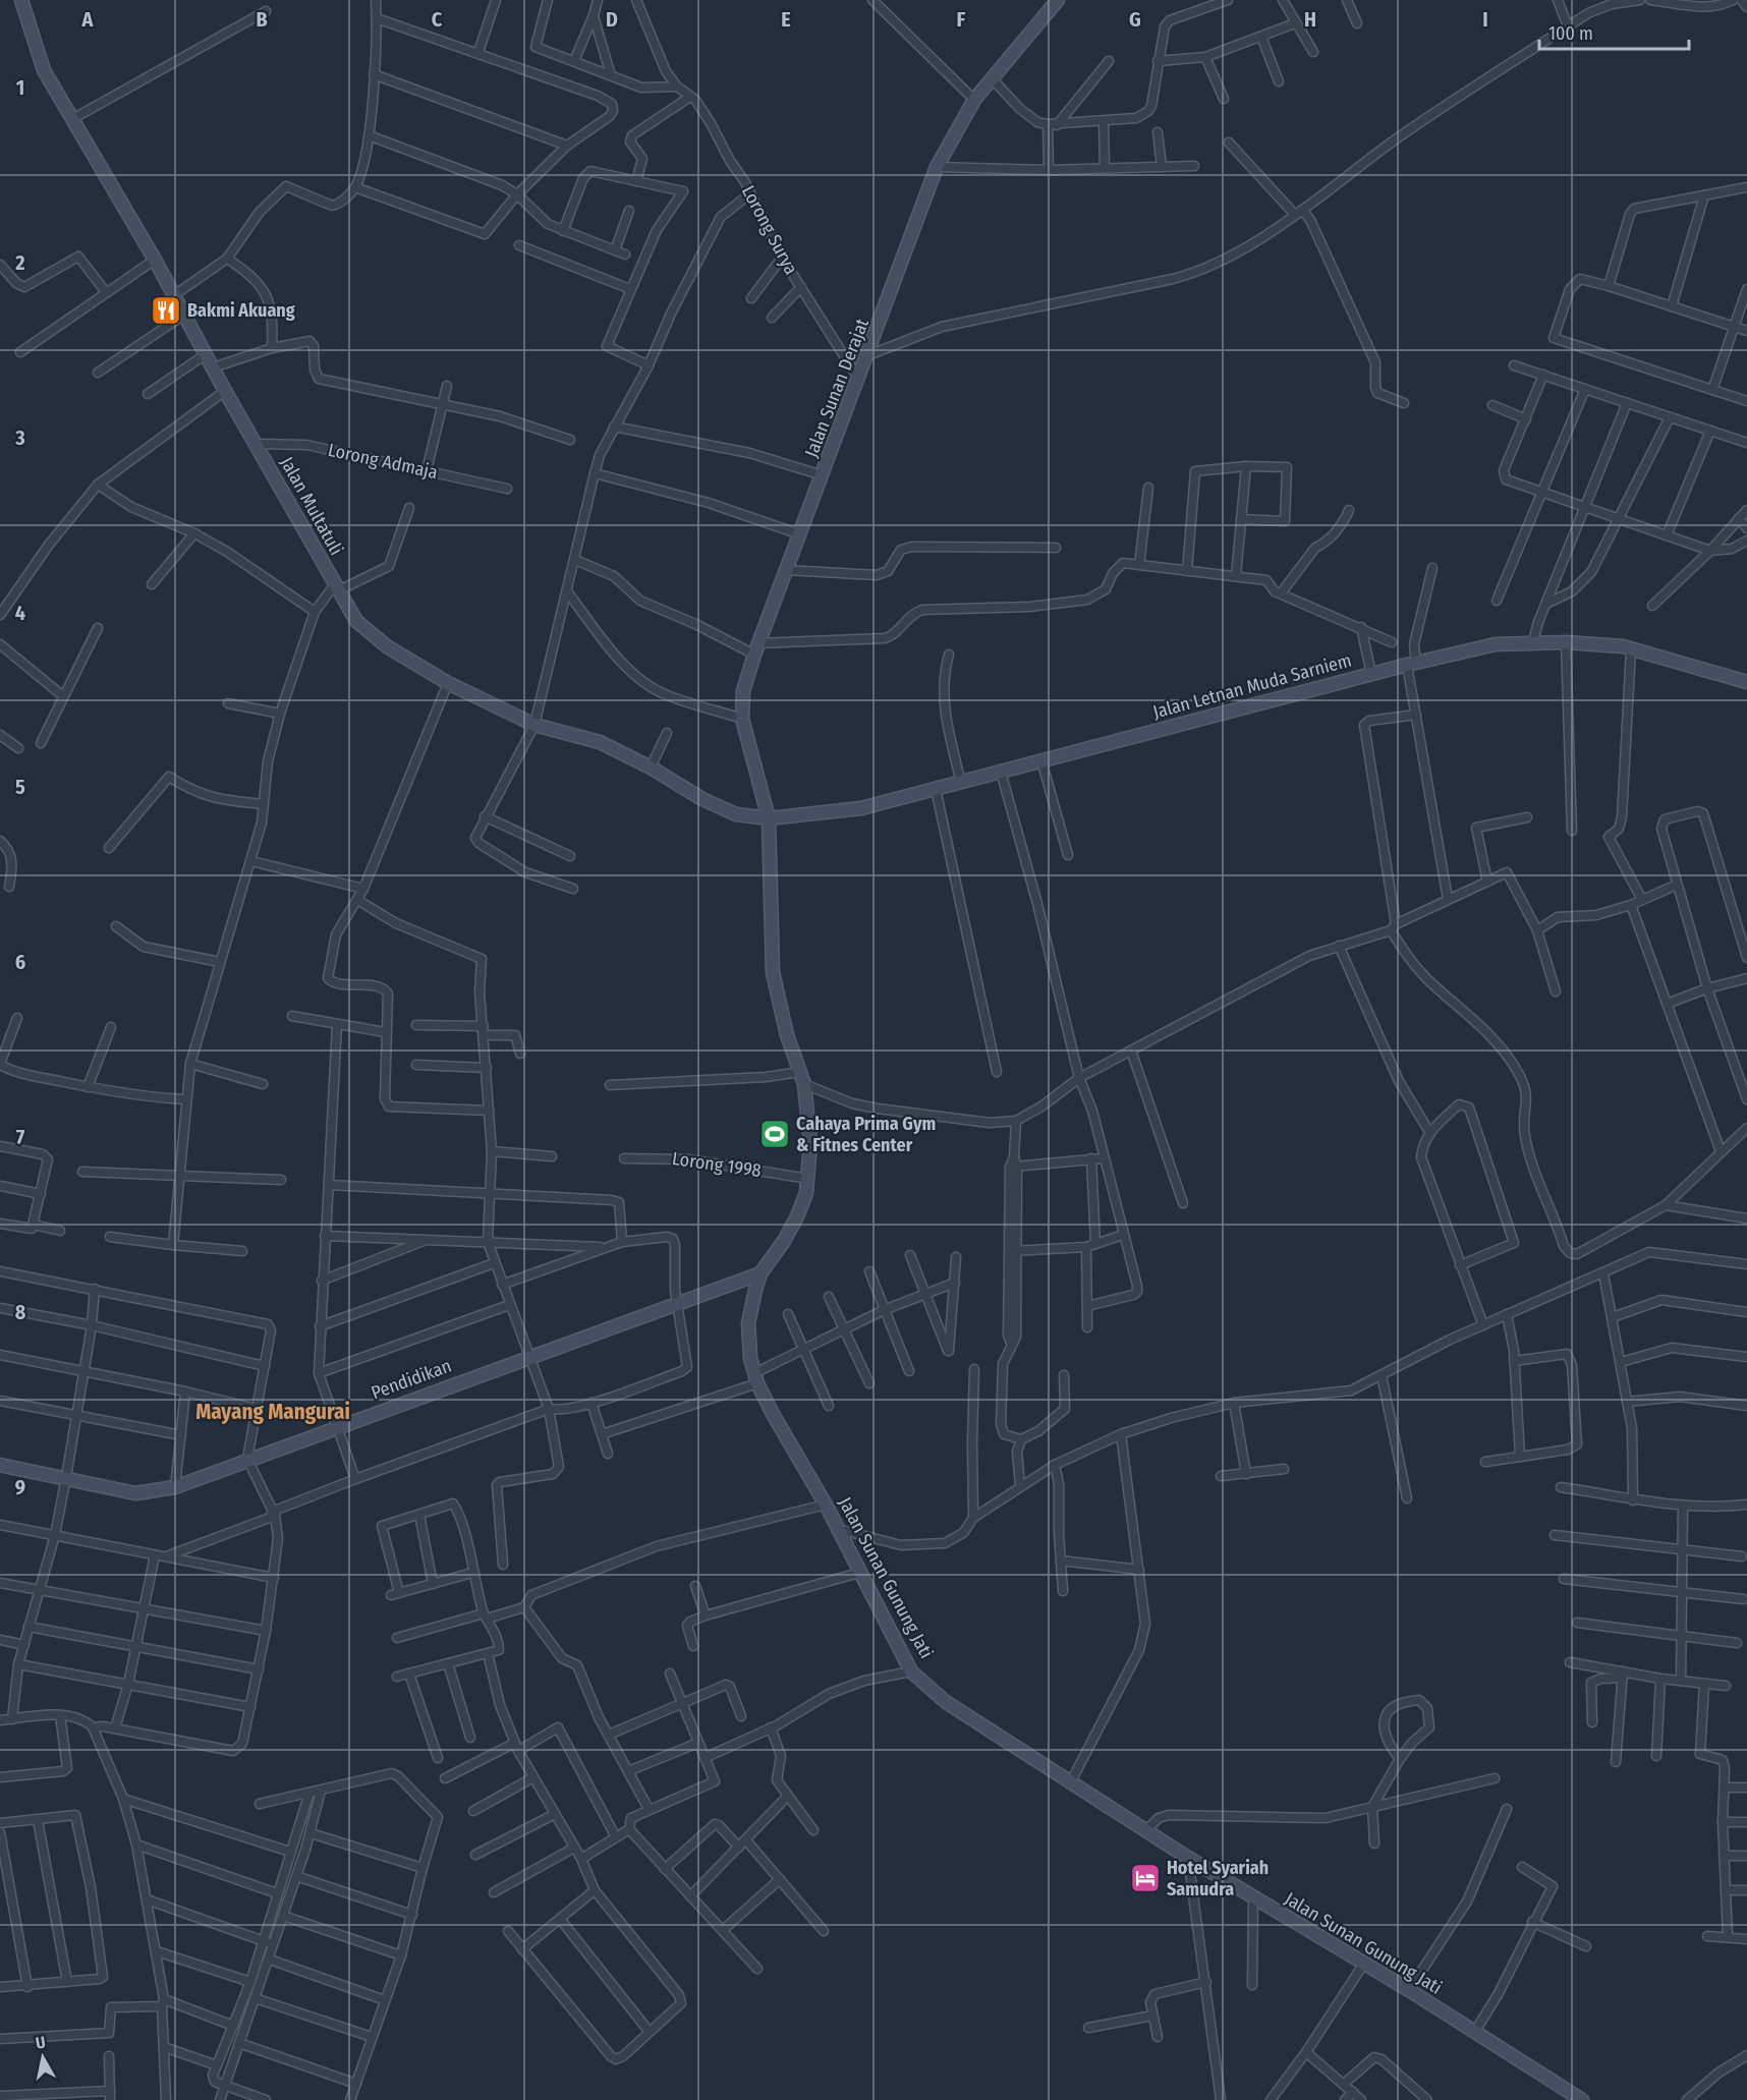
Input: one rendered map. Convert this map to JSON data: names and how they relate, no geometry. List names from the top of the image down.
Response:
{
  "streets": {
    "street": [
      "Lorong Surya",
      "Jalan Sunan Derajat",
      "Lorong Admaja",
      "Jalan Multatuli",
      "Jalan Letnan Muda Sarniem",
      "Lorong 1998",
      "Pendidikan",
      "Jalan Sunan Gunung Jati"
    ]
  },
  "crossings": [
    ["Lorong Surya", "Jalan Sunan Derajat"],
    ["Jalan Sunan Derajat", "Jalan Multatuli"],
    ["Jalan Sunan Derajat", "Jalan Letnan Muda Sarniem"],
    ["Jalan Sunan Derajat", "Jalan Sunan Gunung Jati"],
    ["Lorong Admaja", "Jalan Multatuli"],
    ["Jalan Multatuli", "Jalan Letnan Muda Sarniem"],
    ["Jalan Multatuli", "Jalan Sunan Gunung Jati"],
    ["Jalan Letnan Muda Sarniem", "Jalan Sunan Gunung Jati"],
    ["Lorong 1998", "Jalan Sunan Gunung Jati"],
    ["Pendidikan", "Jalan Sunan Gunung Jati"]
  ],
  "districts": ["Mayang Mangurai"],
  "places": {
    "restaurant": ["Bakmi Akuang"],
    "sports": ["Cahaya Prima Gym & Fitnes Center"],
    "hotel": ["Hotel Syariah Samudra"]
  },
  "scale_bar": "100 m",
  "north": "top",
  "grid": {
    "columns": [
      "A",
      "B",
      "C",
      "D",
      "E",
      "F",
      "G",
      "H",
      "I"
    ],
    "rows": [
      "1",
      "2",
      "3",
      "4",
      "5",
      "6",
      "7",
      "8",
      "9"
    ]
  }
}
